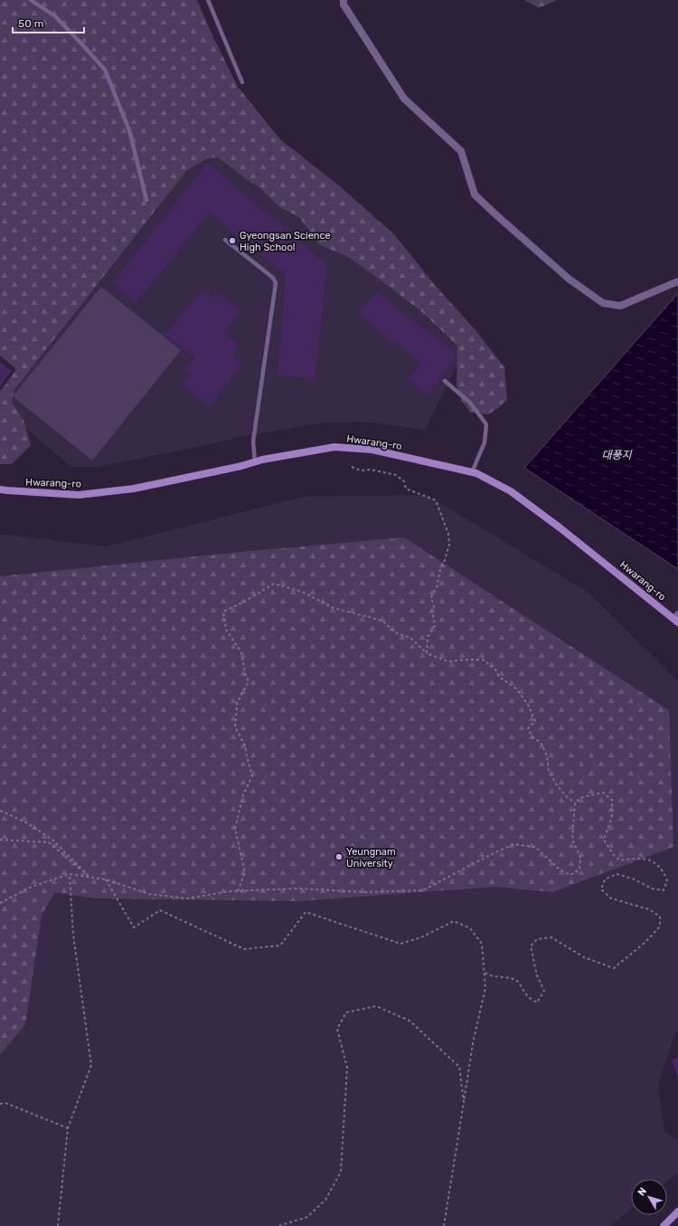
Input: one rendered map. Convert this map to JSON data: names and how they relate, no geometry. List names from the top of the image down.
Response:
{
  "streets": {
    "street": ["Hwarang-ro"]
  },
  "water": ["대풍지"],
  "places": ["Gyeongsan Science High School", "Yeungnam University"],
  "scale_bar": "50 m",
  "north": "top left"
}
